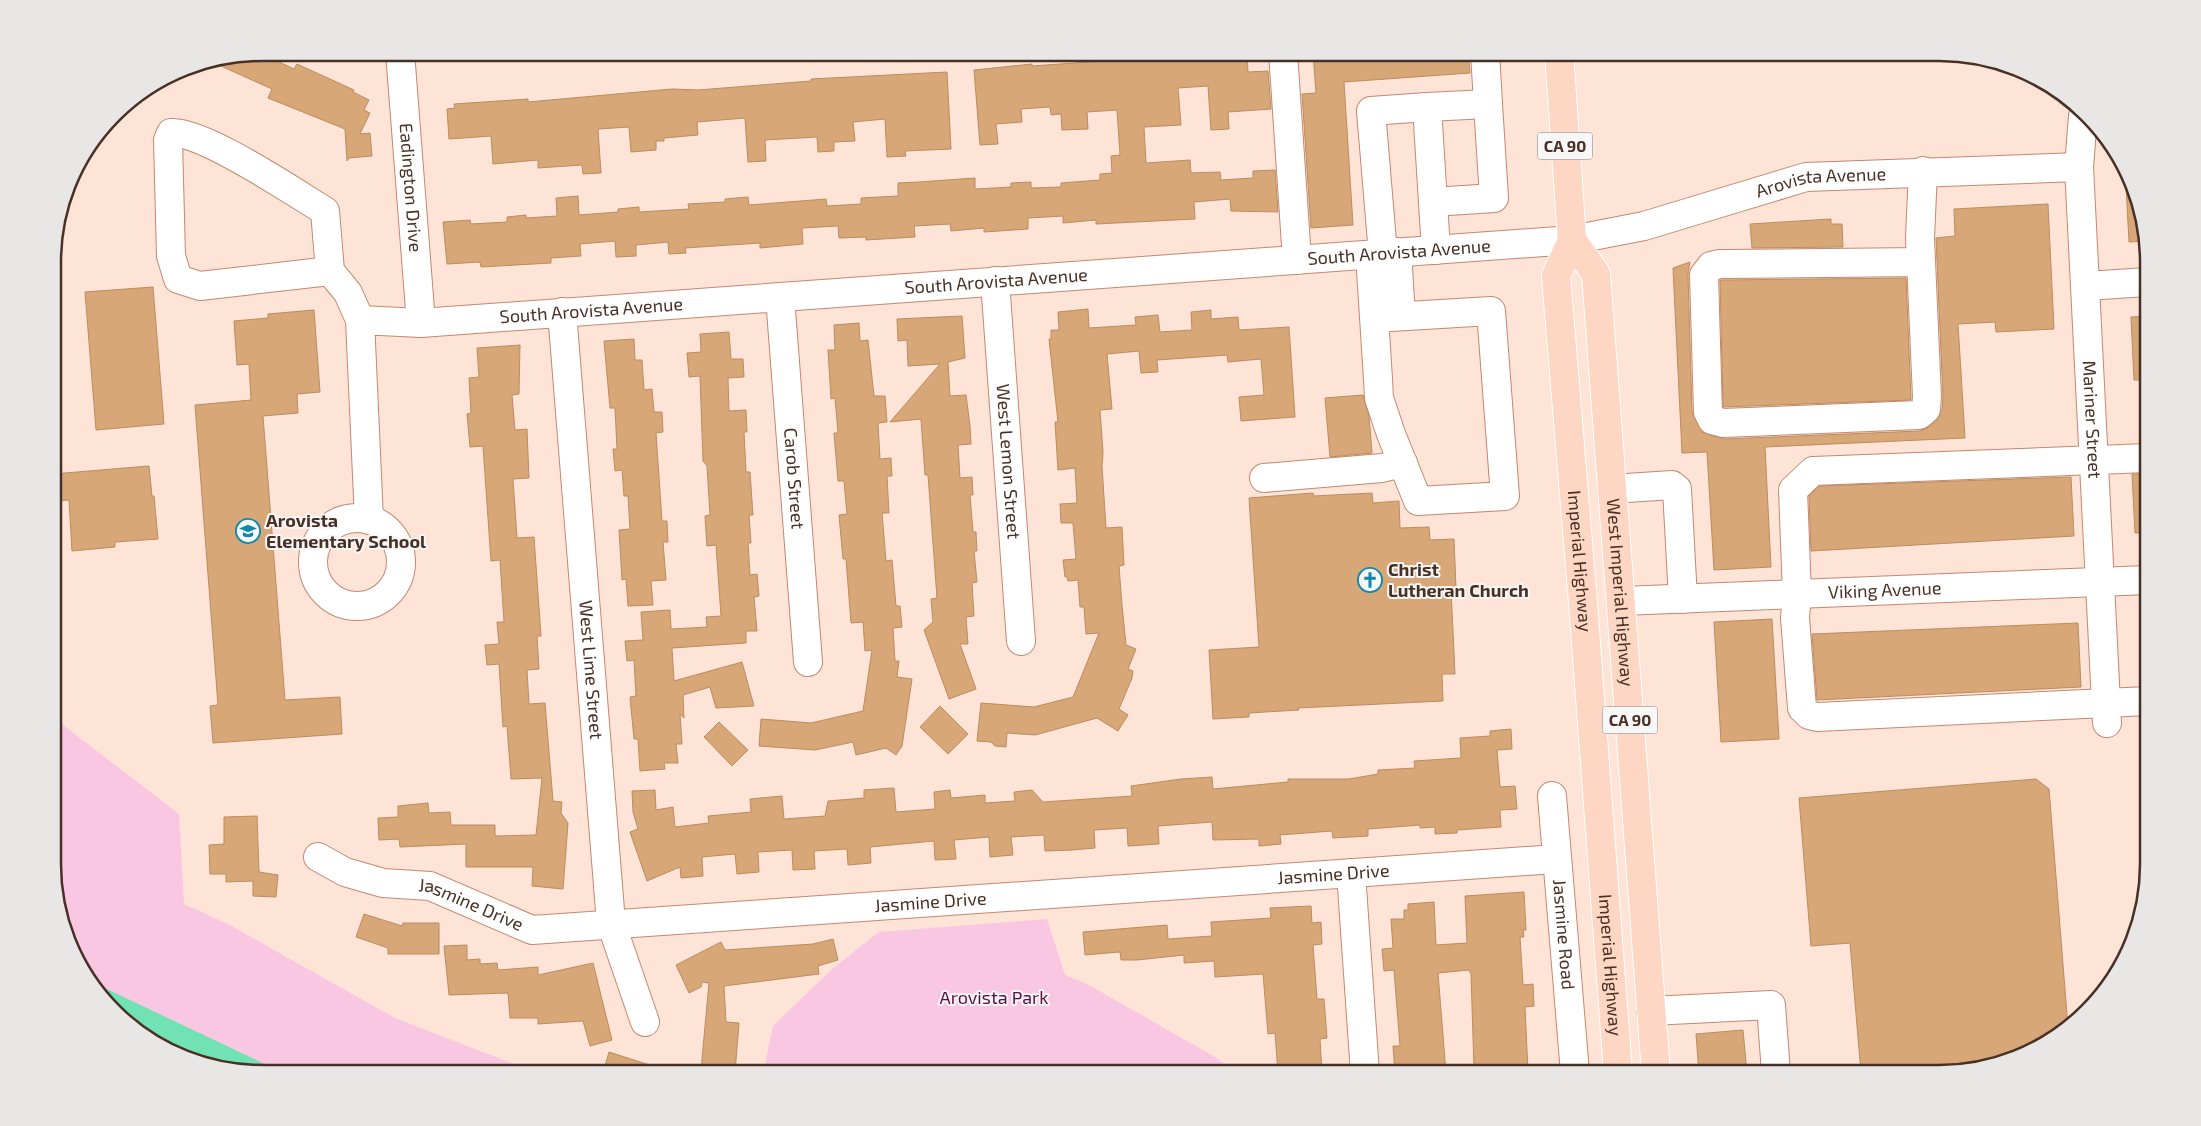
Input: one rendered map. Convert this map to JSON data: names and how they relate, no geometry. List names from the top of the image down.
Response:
{
  "streets": {
    "main road": ["CA 90", "Imperial Highway", "West Imperial Highway"],
    "street": [
      "Arovista Avenue",
      "Eadington Drive",
      "South Arovista Avenue",
      "Mariner Street",
      "West Lemon Street",
      "Carob Street",
      "Viking Avenue",
      "West Lime Street",
      "Jasmine Drive",
      "Jasmine Road"
    ]
  },
  "crossings": [
    ["Arovista Avenue", "South Arovista Avenue"],
    ["Arovista Avenue", "Mariner Street"],
    ["Arovista Avenue", "Imperial Highway"],
    ["Arovista Avenue", "West Imperial Highway"],
    ["Eadington Drive", "South Arovista Avenue"],
    ["South Arovista Avenue", "West Lemon Street"],
    ["South Arovista Avenue", "Carob Street"],
    ["South Arovista Avenue", "Imperial Highway"],
    ["South Arovista Avenue", "West Imperial Highway"],
    ["South Arovista Avenue", "West Lime Street"],
    ["Mariner Street", "Viking Avenue"],
    ["Imperial Highway", "West Imperial Highway"],
    ["Viking Avenue", "West Imperial Highway"],
    ["West Lime Street", "Jasmine Drive"],
    ["Jasmine Drive", "Jasmine Road"]
  ],
  "parks": ["Arovista Park"],
  "places": {
    "school or university": ["Arovista Elementary School"],
    "church": ["Christ Lutheran Church"]
  }
}
